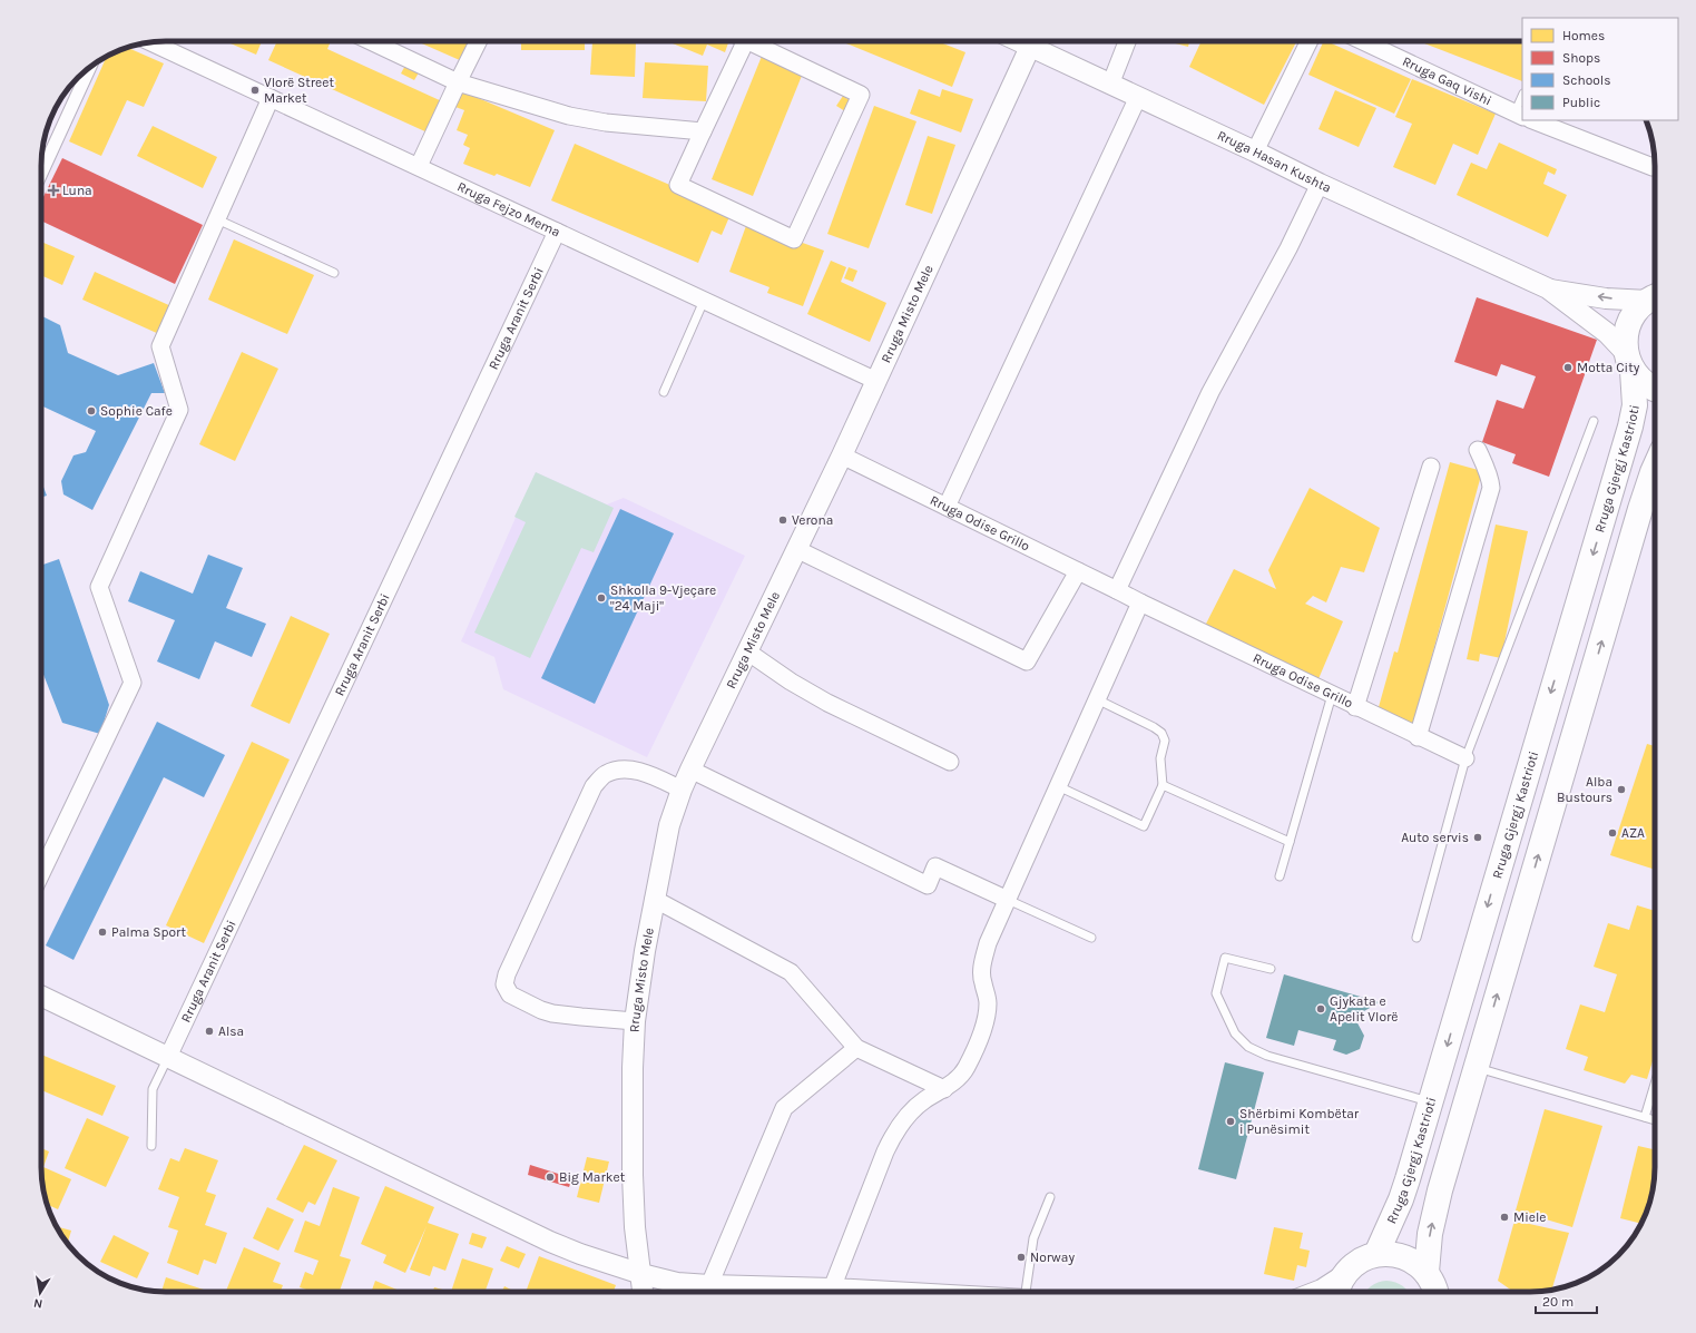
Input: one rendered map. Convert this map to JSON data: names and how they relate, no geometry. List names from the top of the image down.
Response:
{
  "streets": {
    "main road": ["Rruga Gjergj Kastrioti"],
    "street": [
      "Rruga Gaq Vishi",
      "Rruga Hasan Kushta",
      "Rruga Fejzo Mema",
      "Rruga Misto Mele",
      "Rruga Aranit Serbi",
      "Rruga Odise Grillo"
    ]
  },
  "crossings": [
    ["Rruga Hasan Kushta", "Rruga Misto Mele"],
    ["Rruga Fejzo Mema", "Rruga Misto Mele"],
    ["Rruga Fejzo Mema", "Rruga Aranit Serbi"],
    ["Rruga Misto Mele", "Rruga Odise Grillo"]
  ],
  "places": {
    "other": [
      "Vlorë Street Market",
      "Motta City",
      "Sophie Cafe",
      "Verona",
      "Shkolla 9-Vjeçare \"24 Maji\"",
      "Alba Bustours",
      "AZA",
      "Auto servis",
      "Palma Sport",
      "Gjykata e Apelit Vlorë",
      "Alsa",
      "Shërbimi Kombëtar i Punësimit",
      "Big Market",
      "Miele",
      "Norway"
    ],
    "health": ["Luna"]
  },
  "legend": [
    "Homes",
    "Shops",
    "Schools",
    "Public"
  ],
  "scale_bar": "20 m",
  "north": "bottom"
}
